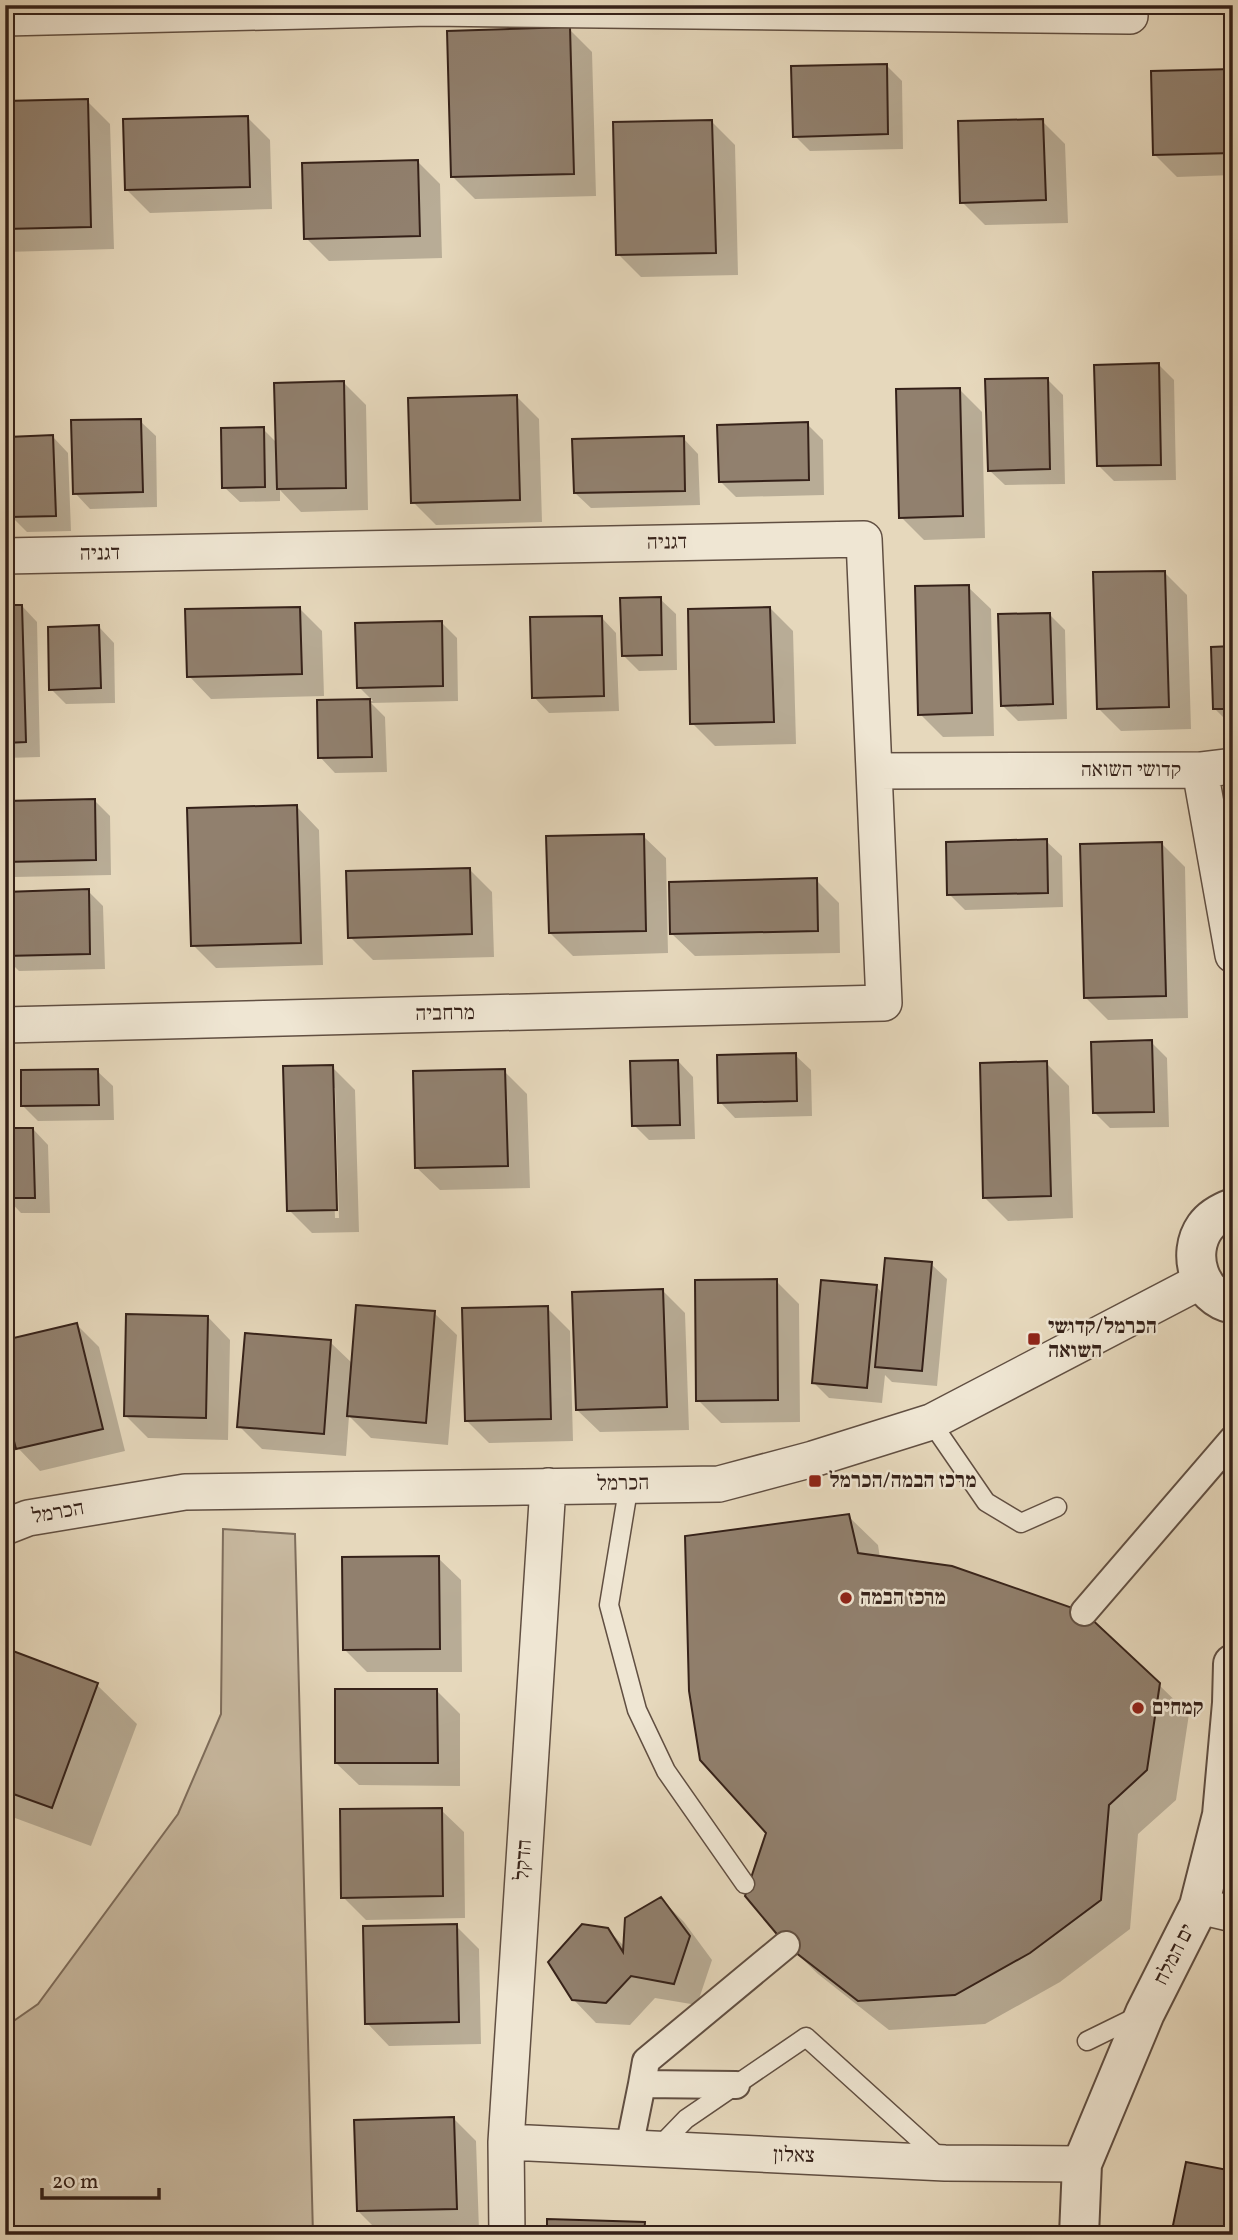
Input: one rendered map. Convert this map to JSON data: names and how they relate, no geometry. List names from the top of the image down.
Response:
{
  "streets": {
    "street": [
      "דגניה",
      "קדושי השואה",
      "מרחביה",
      "הכרמל",
      "הדקל",
      "ים המלח",
      "צאלון"
    ]
  },
  "crossings": [
    ["דגניה", "קדושי השואה"],
    ["דגניה", "מרחביה"],
    ["הכרמל", "הדקל"],
    ["הדקל", "צאלון"],
    ["ים המלח", "צאלון"]
  ],
  "places": {
    "transit": ["הכרמל/קדושי השואה", "מרכז הבמה/הכרמל"],
    "other": ["מרכז הבמה", "קמחים"]
  },
  "scale_bar": "20 m"
}
